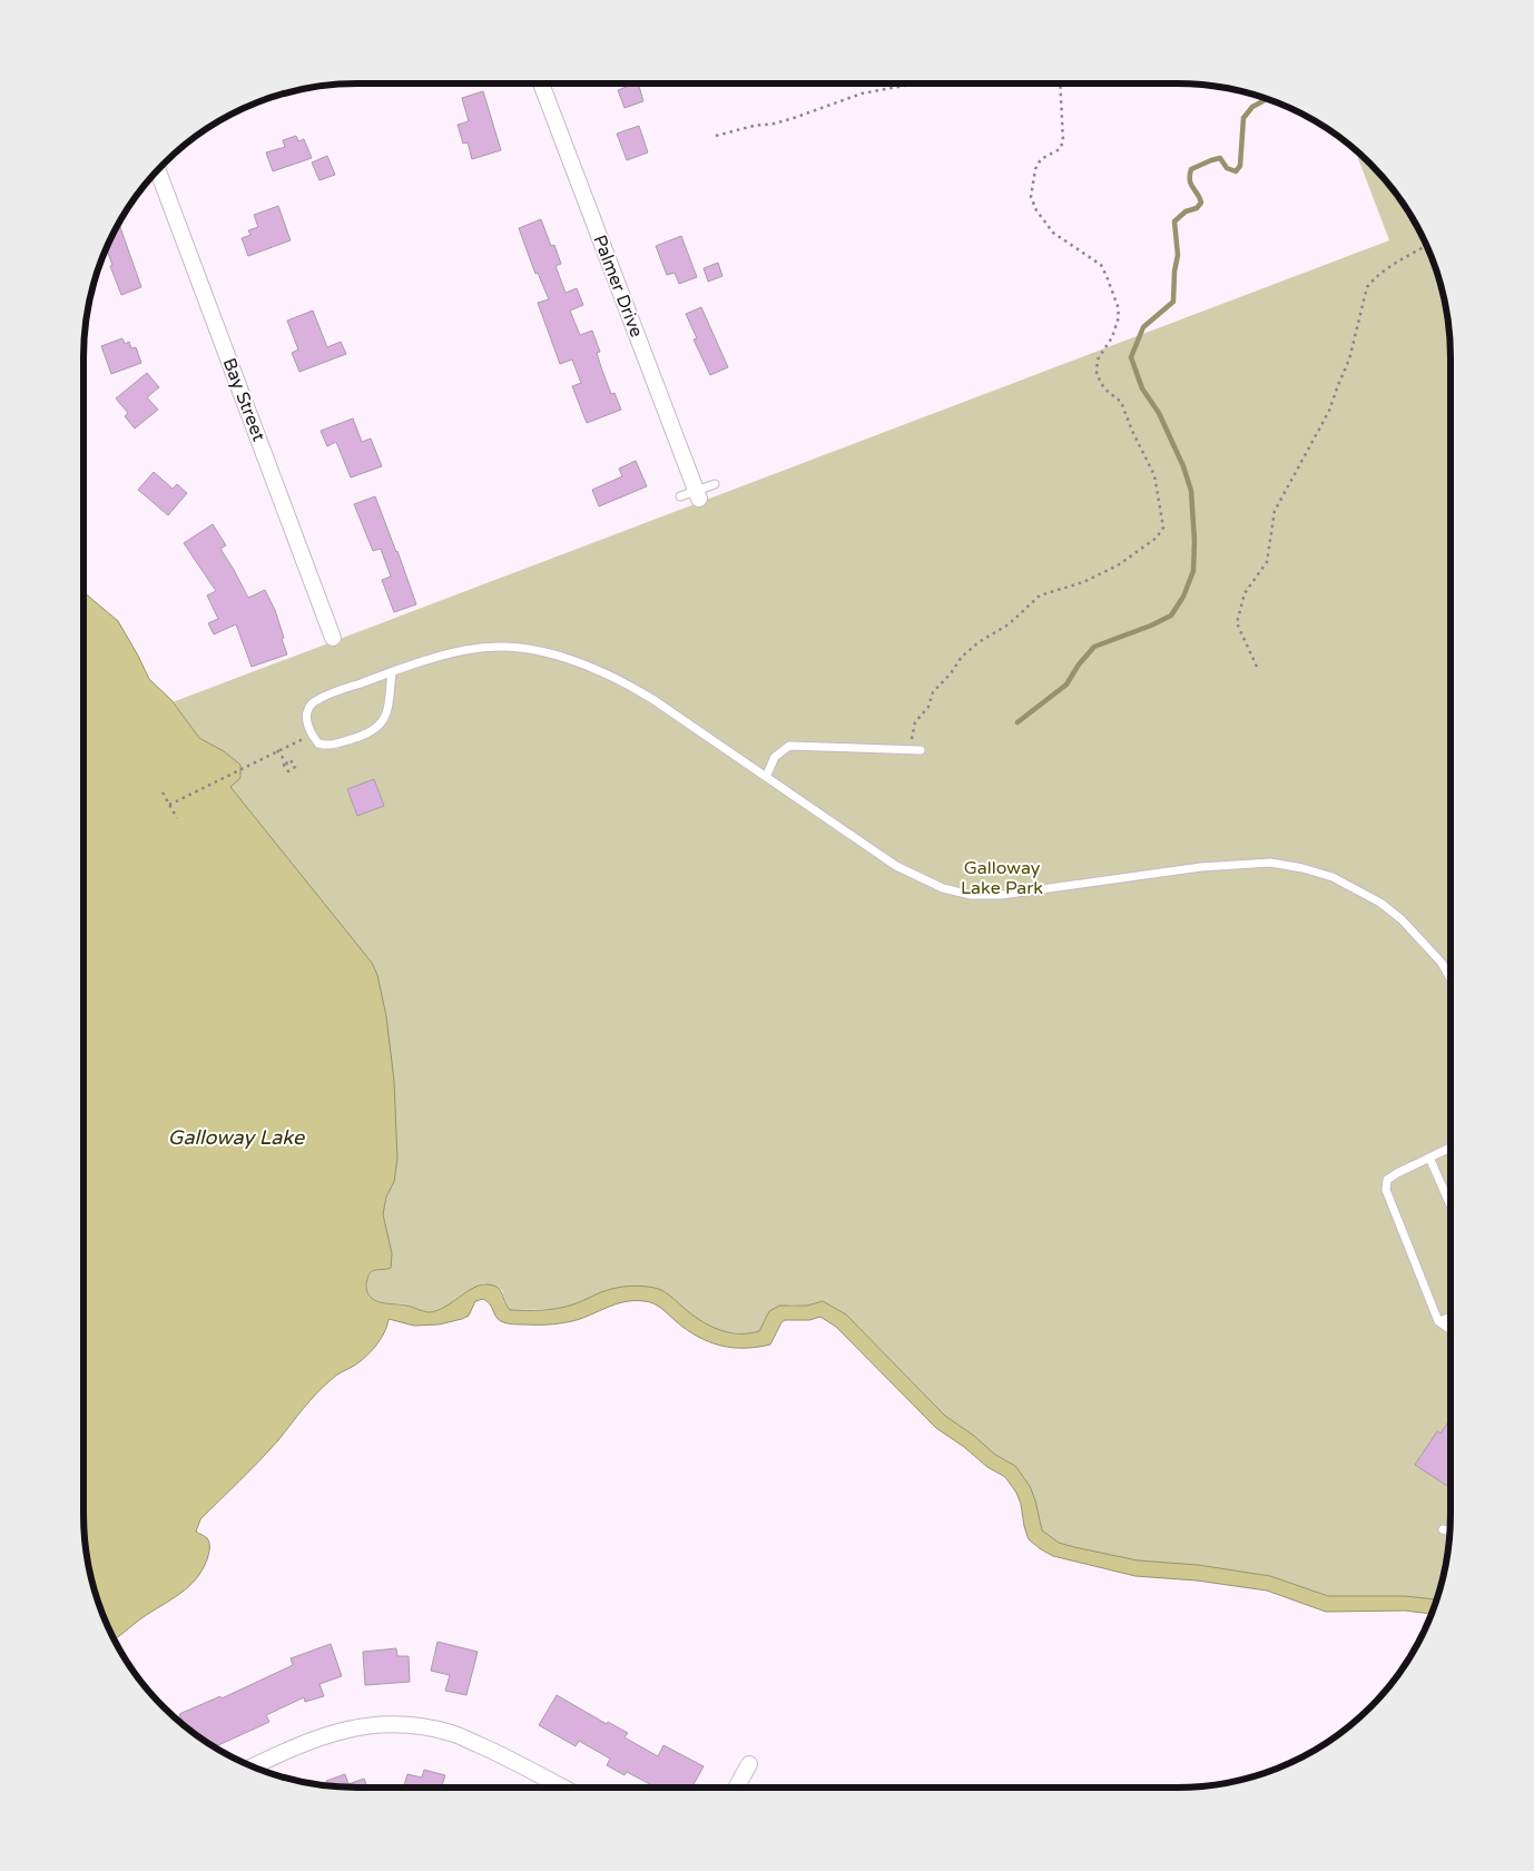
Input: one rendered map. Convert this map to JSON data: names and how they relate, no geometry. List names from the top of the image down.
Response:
{
  "streets": {
    "street": ["Palmer Drive", "Bay Street"]
  },
  "water": ["Galloway Lake"],
  "parks": ["Galloway Lake Park"]
}
